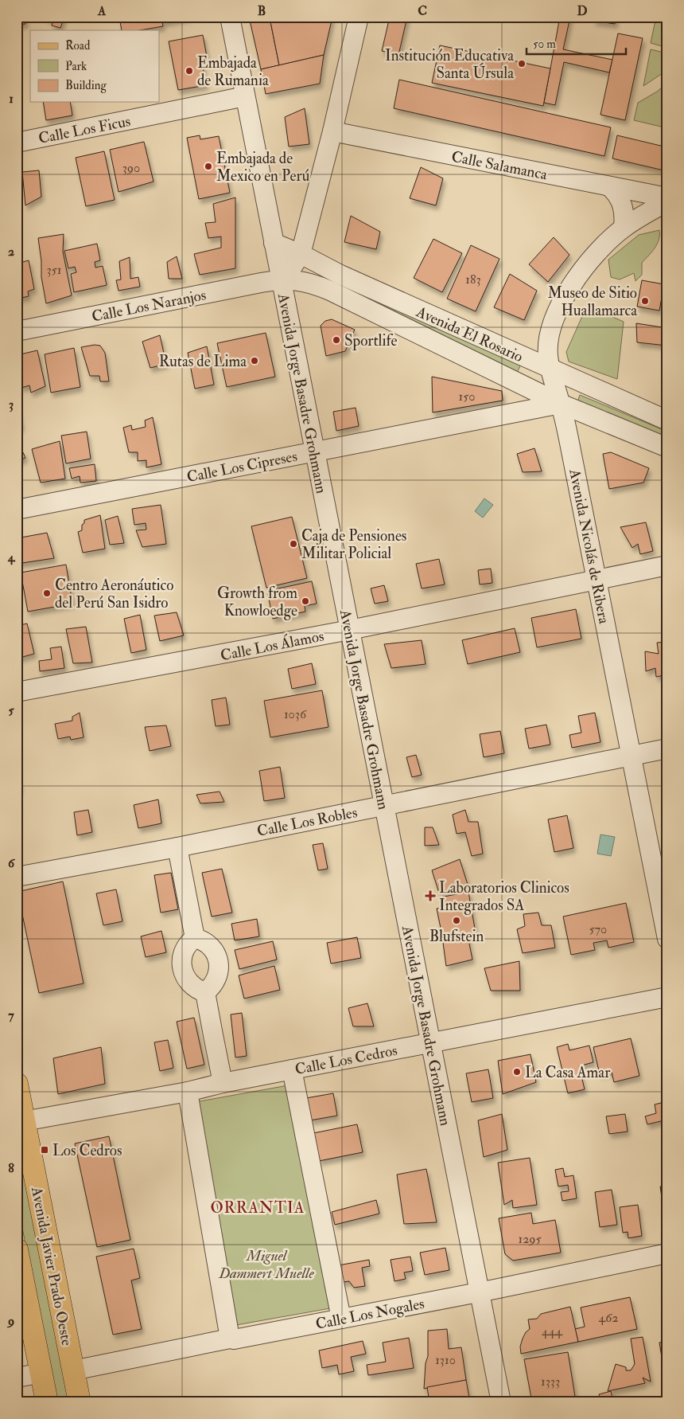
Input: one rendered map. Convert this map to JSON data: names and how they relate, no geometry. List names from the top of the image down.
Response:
{
  "streets": {
    "main road": ["Avenida Javier Prado Oeste"],
    "street": [
      "Calle Los Ficus",
      "Calle Salamanca",
      "Calle Los Naranjos",
      "Avenida El Rosario",
      "Avenida Jorge Basadre Grohmann",
      "Calle Los Cipreses",
      "Avenida Nicolás de Ribera",
      "Calle Los Álamos",
      "Calle Los Robles",
      "Calle Los Cedros",
      "Calle Los Nogales"
    ]
  },
  "crossings": [
    ["Calle Los Ficus", "Avenida Jorge Basadre Grohmann"],
    ["Calle Los Naranjos", "Avenida El Rosario"],
    ["Calle Los Naranjos", "Avenida Jorge Basadre Grohmann"],
    ["Avenida El Rosario", "Avenida Jorge Basadre Grohmann"],
    ["Avenida El Rosario", "Calle Los Cipreses"],
    ["Avenida El Rosario", "Avenida Nicolás de Ribera"],
    ["Avenida Jorge Basadre Grohmann", "Calle Los Cipreses"],
    ["Avenida Jorge Basadre Grohmann", "Calle Los Álamos"],
    ["Avenida Jorge Basadre Grohmann", "Calle Los Robles"],
    ["Avenida Jorge Basadre Grohmann", "Calle Los Cedros"],
    ["Avenida Jorge Basadre Grohmann", "Calle Los Nogales"],
    ["Calle Los Cipreses", "Avenida Nicolás de Ribera"],
    ["Avenida Nicolás de Ribera", "Calle Los Álamos"],
    ["Avenida Nicolás de Ribera", "Calle Los Robles"],
    ["Calle Los Cedros", "Avenida Javier Prado Oeste"],
    ["Avenida Javier Prado Oeste", "Calle Los Nogales"]
  ],
  "districts": ["ORRANTIA"],
  "parks": ["Miguel Dammert Muelle"],
  "places": {
    "other": [
      "Institución Educativa Santa Úrsula",
      "Embajada de Rumania",
      "Embajada de Mexico en Perú",
      "Museo de Sitio Huallamarca",
      "Sportlife",
      "Rutas de Lima",
      "Caja de Pensiones Militar Policial",
      "Centro Aeronáutico del Perú San Isidro",
      "Growth from Knowloedge",
      "Blufstein",
      "La Casa Amar"
    ],
    "health": ["Laboratorios Clinicos Integrados SA"],
    "transit": ["Los Cedros"]
  },
  "house_numbers": [
    "390",
    "351",
    "183",
    "150",
    "1036",
    "570",
    "1295",
    "462",
    "444",
    "1310",
    "1333"
  ],
  "legend": ["Road", "Park", "Building"],
  "scale_bar": "50 m",
  "grid": {
    "columns": [
      "A",
      "B",
      "C",
      "D"
    ],
    "rows": [
      "1",
      "2",
      "3",
      "4",
      "5",
      "6",
      "7",
      "8",
      "9"
    ]
  }
}
